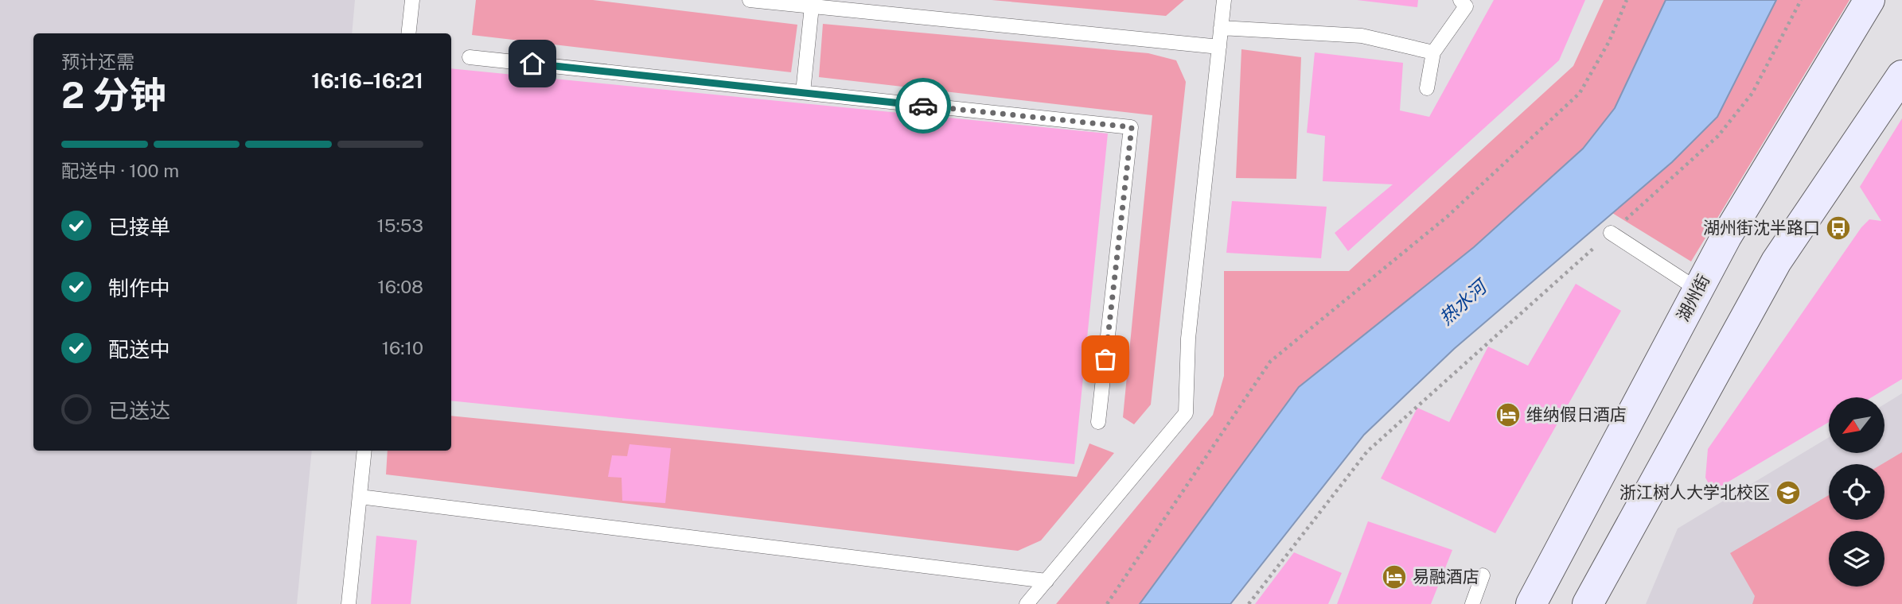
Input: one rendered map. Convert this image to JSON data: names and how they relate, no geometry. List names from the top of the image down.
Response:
{
  "streets": {
    "main road": ["湖州街"]
  },
  "water": ["热水河"],
  "places": {
    "bus stop": ["湖州街沈半路口"],
    "hotel": ["维纳假日酒店", "易融酒店"],
    "school or university": ["浙江树人大学北校区"]
  },
  "north": "bottom left",
  "page": {
    "heading": ["2 分钟", "预计还需", "16:16–16:21"],
    "bar": "配送中 · 100 m",
    "list": [
      ["已接单", "15:53"],
      ["制作中", "16:08"],
      ["配送中", "16:10"],
      "已送达"
    ]
  }
}
